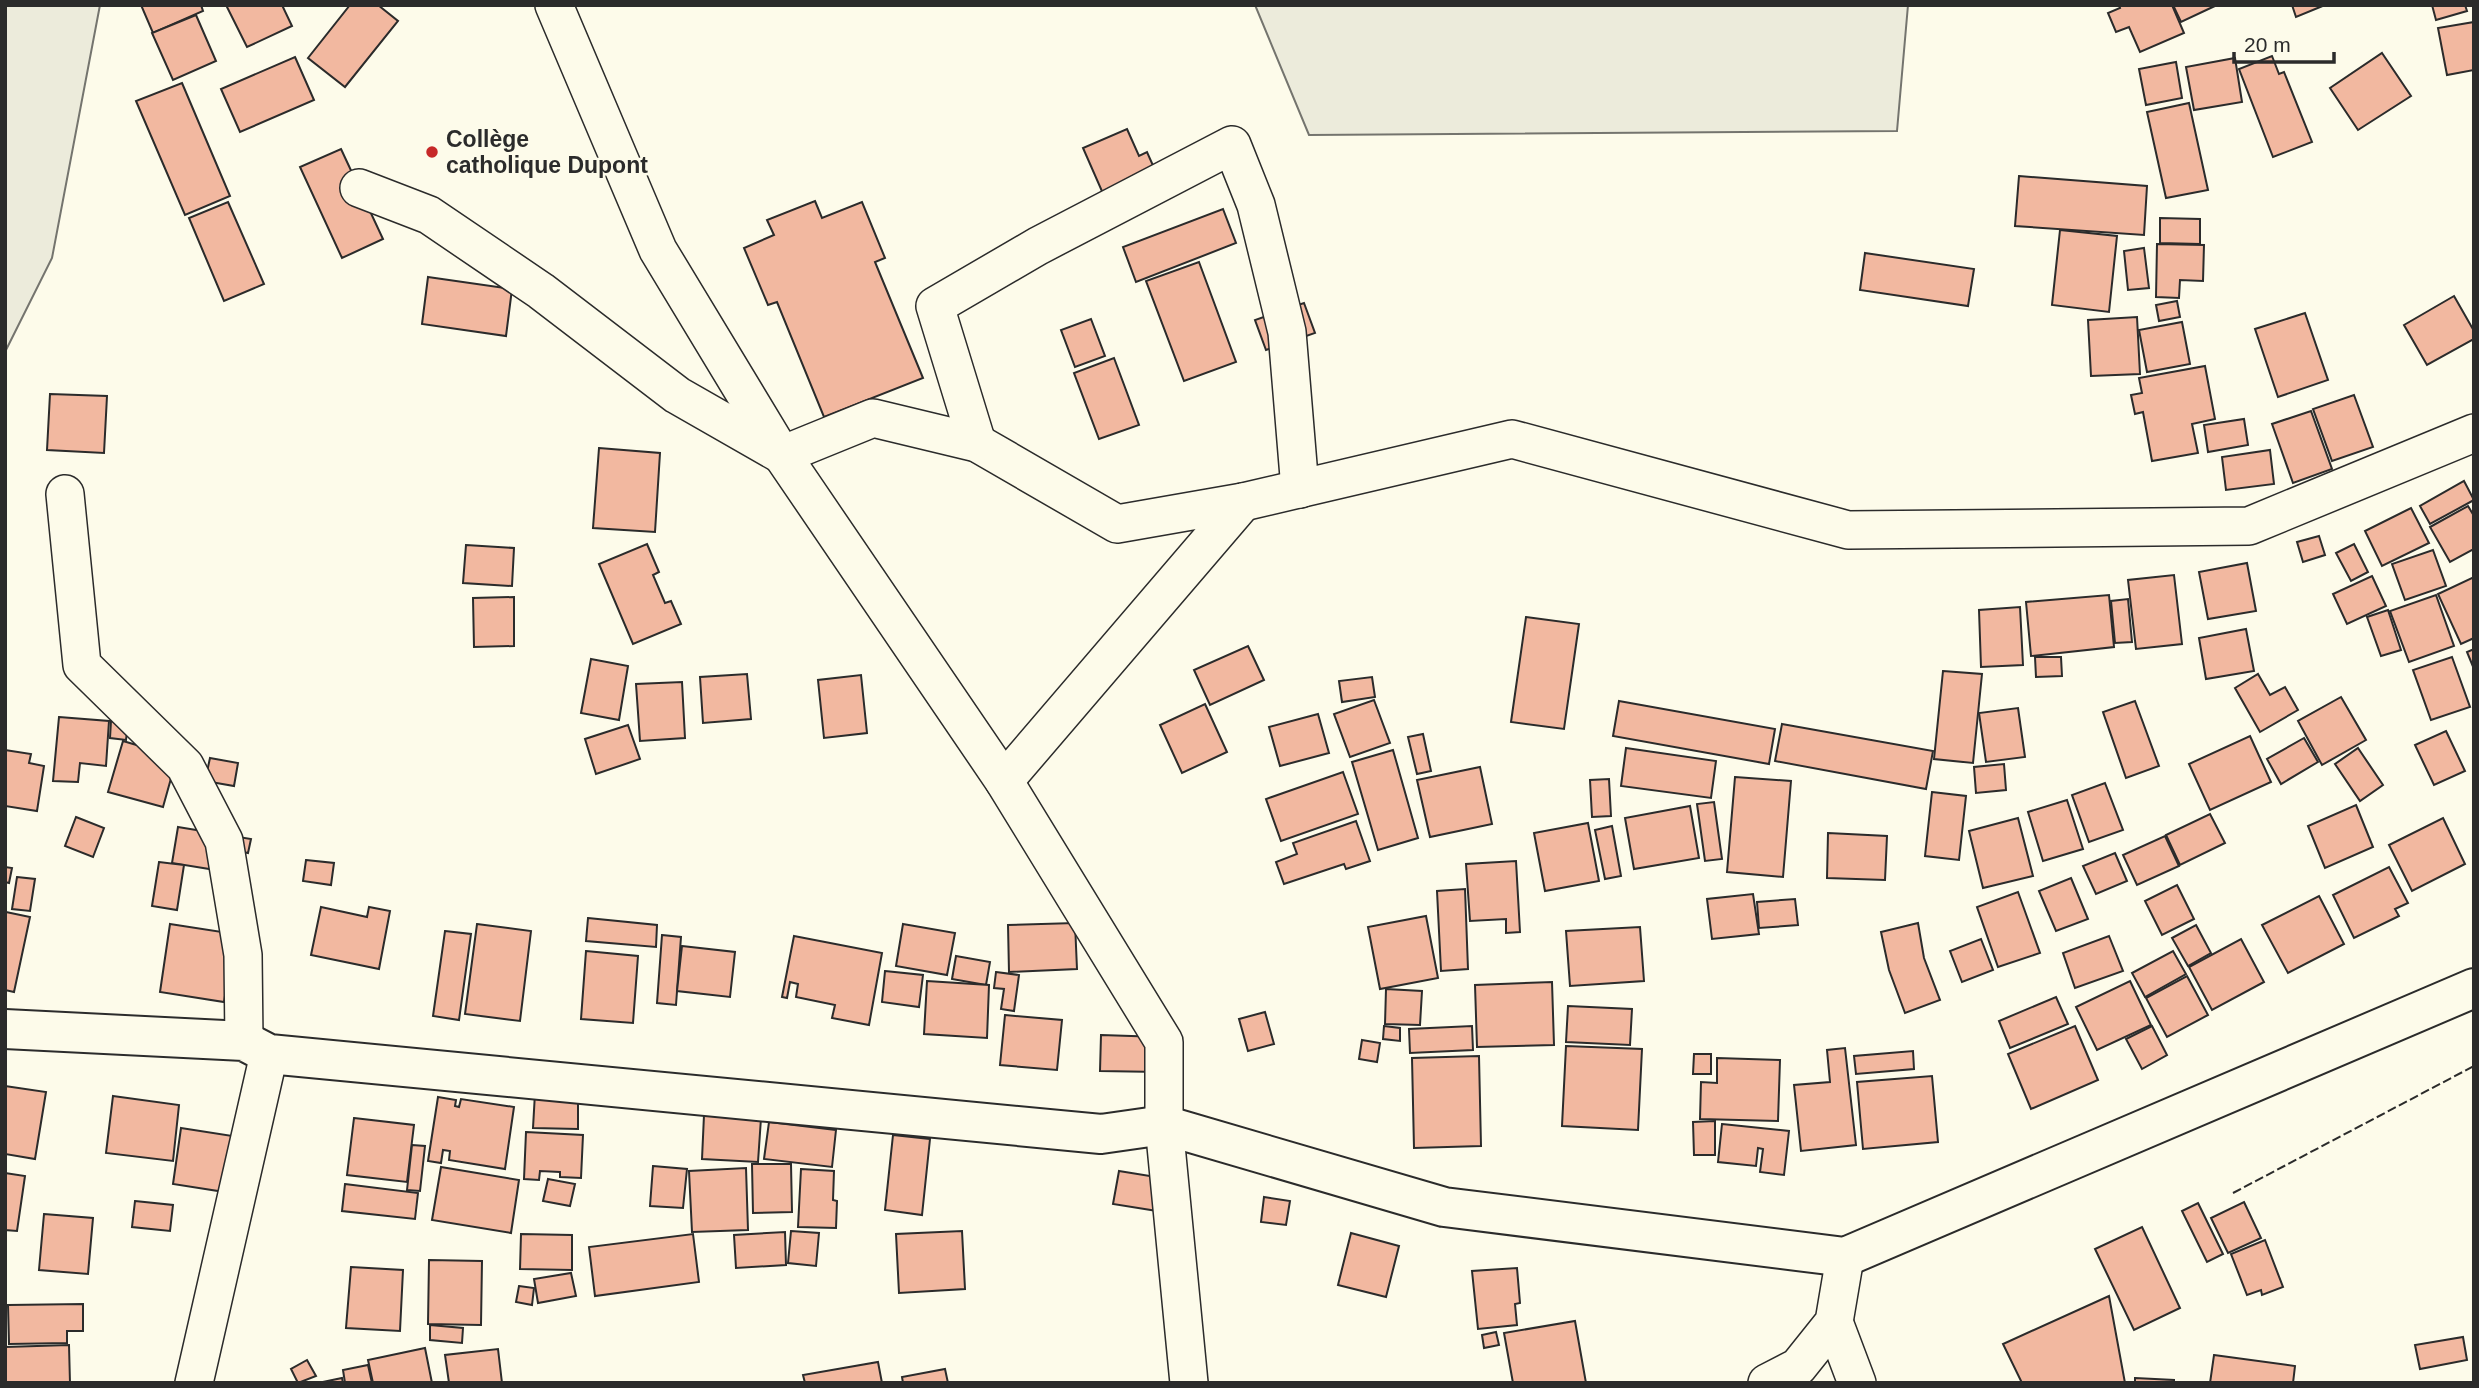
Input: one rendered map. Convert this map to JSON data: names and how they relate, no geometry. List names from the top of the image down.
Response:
{
  "places": ["Collège catholique Dupont"],
  "scale_bar": "20 m"
}
